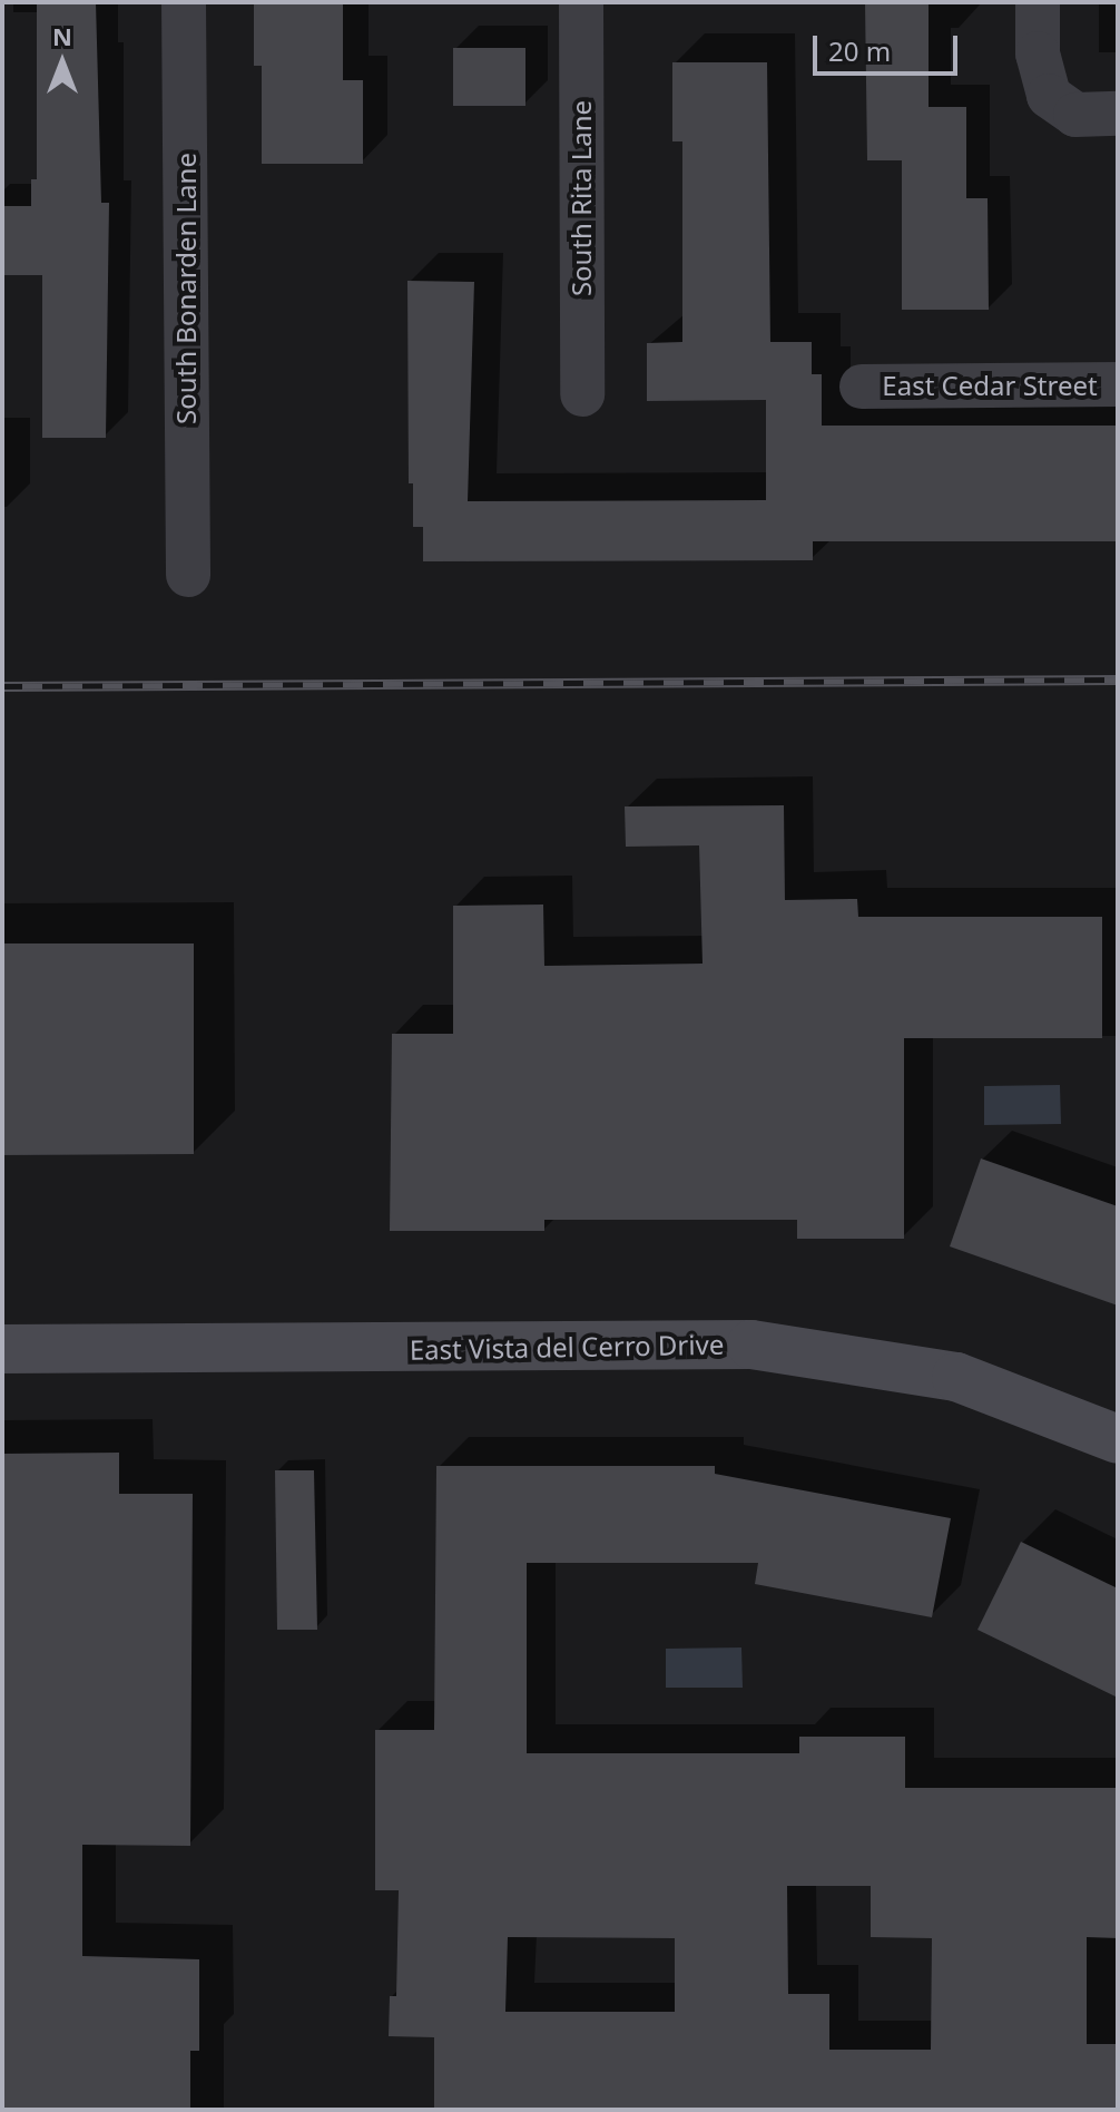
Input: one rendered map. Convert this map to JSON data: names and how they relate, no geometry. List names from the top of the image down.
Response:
{
  "streets": {
    "street": [
      "South Rita Lane",
      "South Bonarden Lane",
      "East Cedar Street",
      "East Vista del Cerro Drive"
    ]
  },
  "scale_bar": "20 m",
  "north": "top"
}
